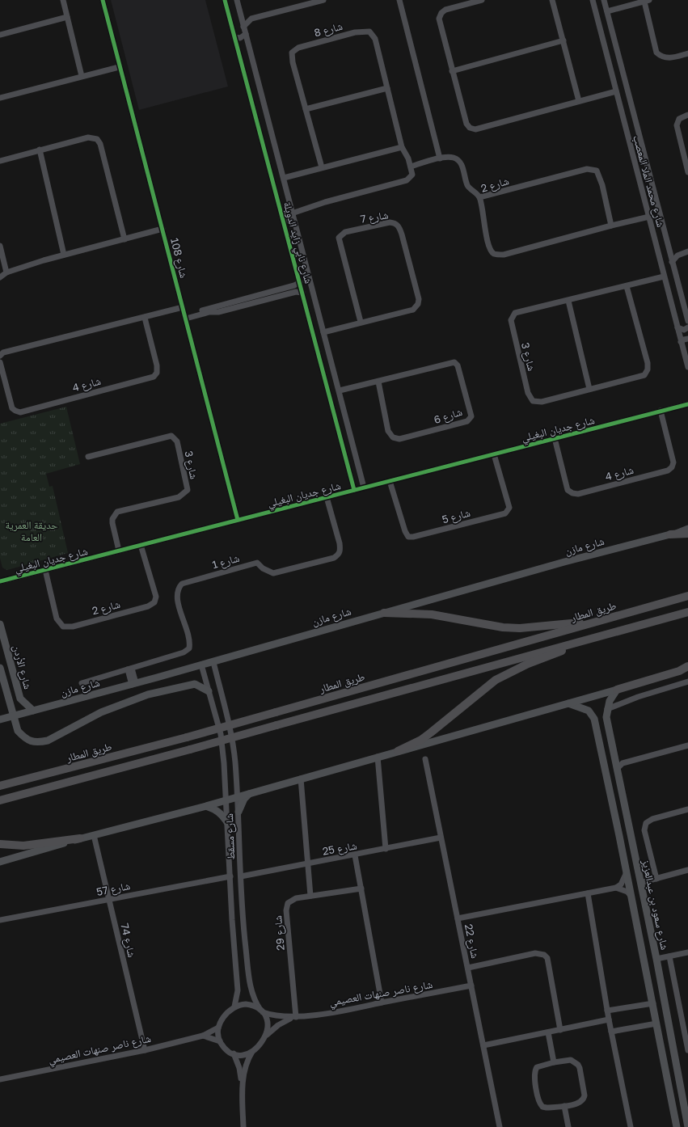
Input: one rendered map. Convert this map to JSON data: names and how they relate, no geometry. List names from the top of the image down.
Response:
{
  "streets": {
    "highway": ["طريق المطار"],
    "main road": ["شارع مازن", "شارع الأردن", "شارع سعود بن عبدالعزيز"],
    "street": [
      "شارع 8",
      "شارع محمد الملا المعصب",
      "شارع 2",
      "شارع 7",
      "شارع نابي زايد الدويلة",
      "شارع 108",
      "شارع 3",
      "شارع 4",
      "شارع 6",
      "شارع جديان البغيلي",
      "شارع 5",
      "شارع 1",
      "شارع مسقط",
      "شارع 25",
      "شارع 57",
      "شارع 29",
      "شارع 74",
      "شارع 22",
      "شارع ناصر صنهات العصيمي"
    ]
  },
  "crossings": [
    ["شارع محمد الملا المعصب", "شارع 2"],
    ["شارع محمد الملا المعصب", "شارع 3"],
    ["شارع 2", "شارع جديان البغيلي"],
    ["شارع 7", "شارع نابي زايد الدويلة"],
    ["شارع نابي زايد الدويلة", "شارع 6"],
    ["شارع نابي زايد الدويلة", "شارع جديان البغيلي"],
    ["شارع 108", "شارع جديان البغيلي"],
    ["شارع 3", "شارع جديان البغيلي"],
    ["شارع 4", "شارع جديان البغيلي"],
    ["شارع جديان البغيلي", "شارع 5"],
    ["شارع جديان البغيلي", "شارع 1"],
    ["شارع مازن", "شارع الأردن"],
    ["شارع مازن", "شارع مسقط"],
    ["شارع الأردن", "شارع مسقط"],
    ["شارع مسقط", "شارع 25"],
    ["شارع مسقط", "شارع 57"],
    ["شارع مسقط", "شارع ناصر صنهات العصيمي"],
    ["شارع 25", "شارع 22"],
    ["شارع 57", "شارع 74"],
    ["شارع 29", "شارع ناصر صنهات العصيمي"],
    ["شارع 74", "شارع ناصر صنهات العصيمي"],
    ["شارع 22", "شارع ناصر صنهات العصيمي"]
  ],
  "parks": ["حديقة العمرية العامة"]
}
